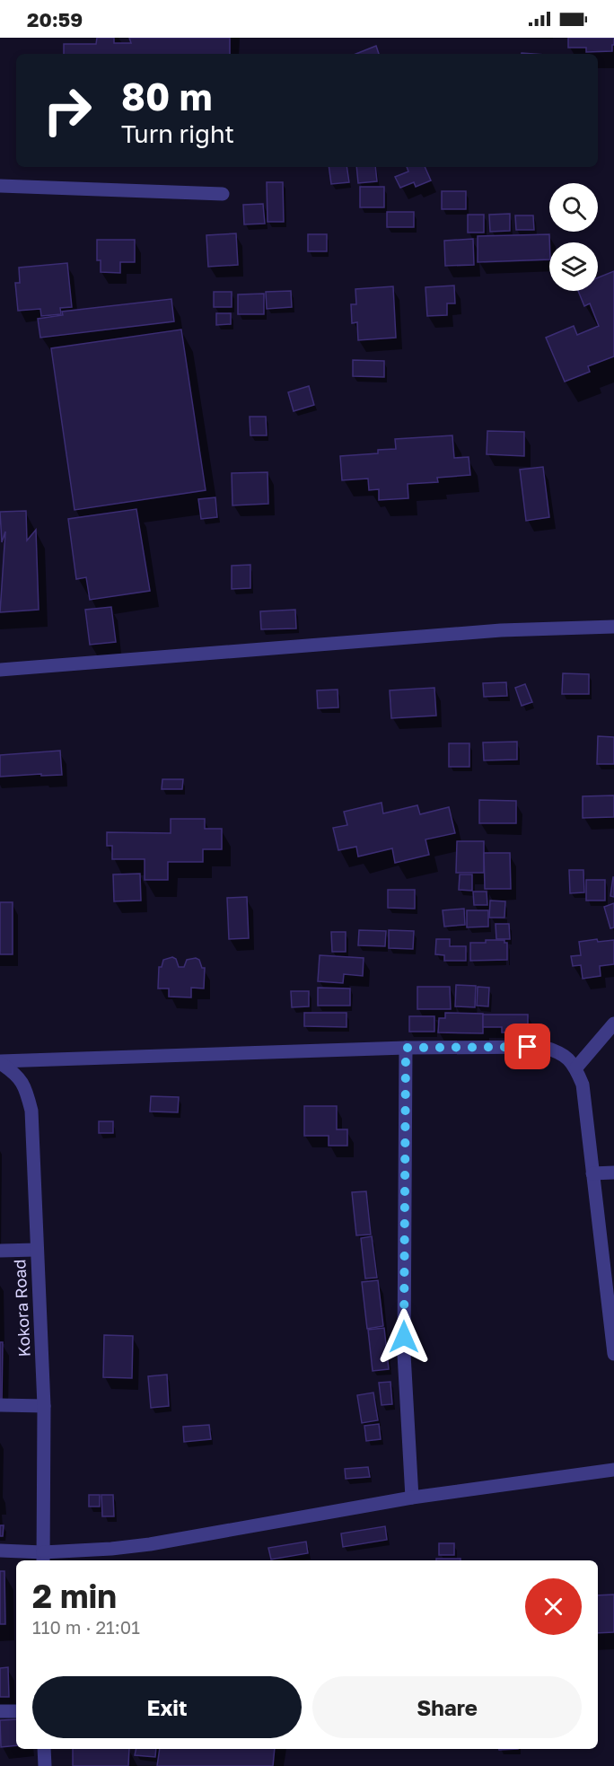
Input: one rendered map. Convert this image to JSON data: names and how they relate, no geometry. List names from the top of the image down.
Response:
{
  "streets": {
    "street": ["Kokora Road"]
  },
  "page": {
    "status": "20:59",
    "turn": ["80 m", "Turn right"],
    "heading": ["2 min", "110 m · 21:01"],
    "buttons": ["Exit", "Share"]
  }
}
